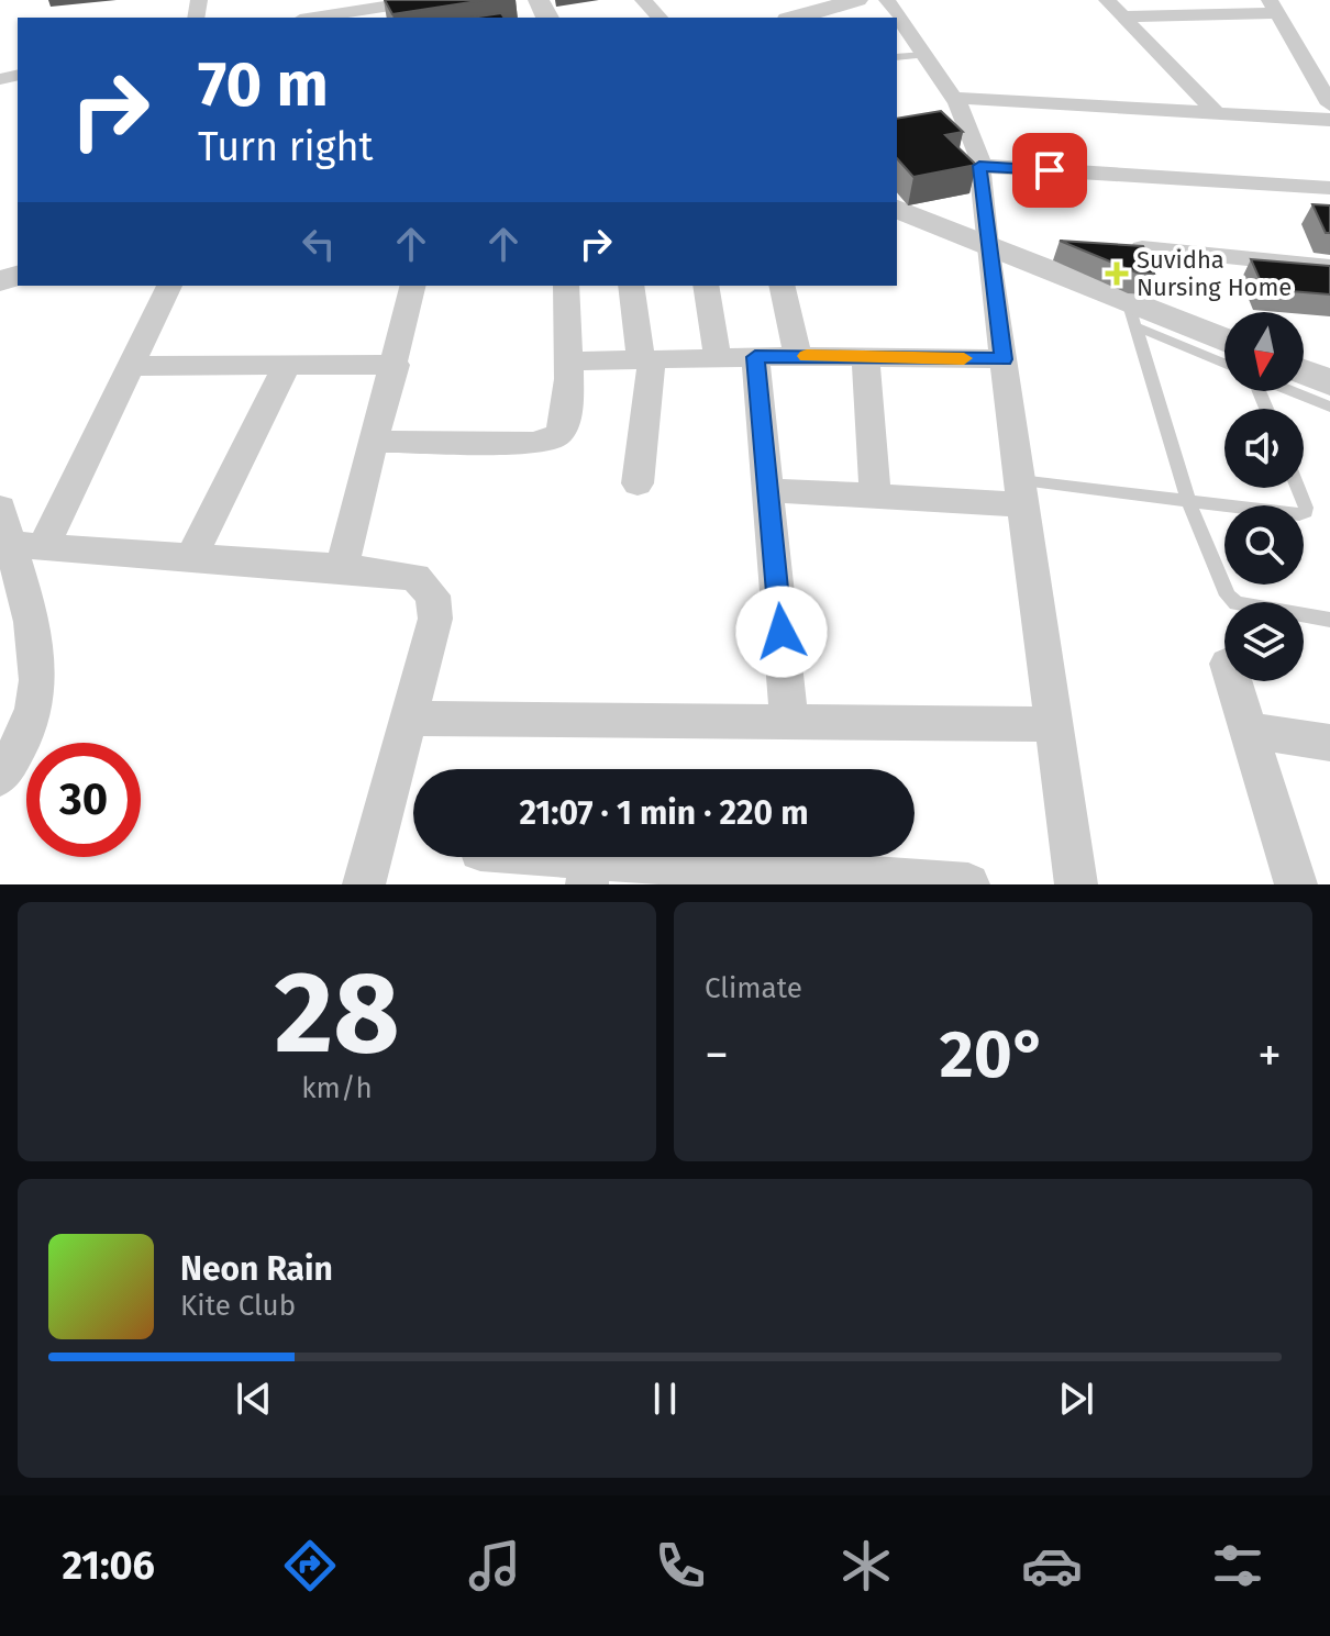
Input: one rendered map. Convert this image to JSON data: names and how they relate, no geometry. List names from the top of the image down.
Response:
{
  "places": {
    "health": ["Suvidha Nursing Home"]
  },
  "north": "bottom",
  "page": {
    "turn": ["70 m", "Turn right"],
    "limit": "30",
    "trip": "21:07 · 1 min · 220 m",
    "tile": [
      ["28", "km/h"],
      "Climate"
    ],
    "heat": ["−", "20°", "+"],
    "song": ["Neon Rain", "Kite Club"],
    "tabs": "21:06"
  }
}
